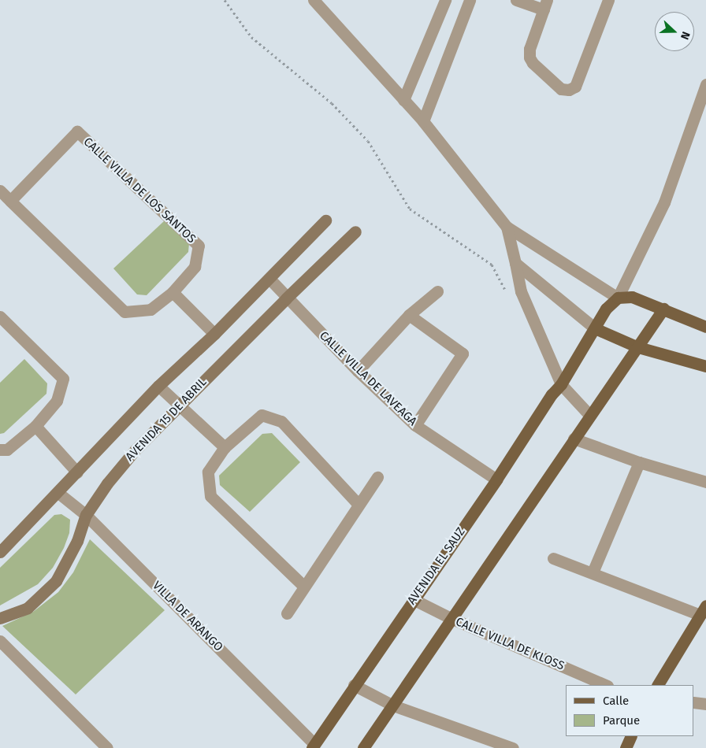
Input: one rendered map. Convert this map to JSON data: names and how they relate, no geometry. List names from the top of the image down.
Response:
{
  "streets": {
    "main road": ["AVENIDA 15 DE ABRIL", "AVENIDA EL SAUZ"],
    "street": [
      "CALLE VILLA DE LOS SANTOS",
      "CALLE VILLA DE LAVEAGA",
      "VILLA DE ARANGO",
      "CALLE VILLA DE KLOSS"
    ]
  },
  "crossings": [
    ["CALLE VILLA DE LAVEAGA", "AVENIDA 15 DE ABRIL"],
    ["CALLE VILLA DE LAVEAGA", "AVENIDA EL SAUZ"],
    ["AVENIDA 15 DE ABRIL", "VILLA DE ARANGO"],
    ["AVENIDA EL SAUZ", "VILLA DE ARANGO"],
    ["AVENIDA EL SAUZ", "CALLE VILLA DE KLOSS"]
  ],
  "legend": ["Calle", "Parque"],
  "north": "right"
}
